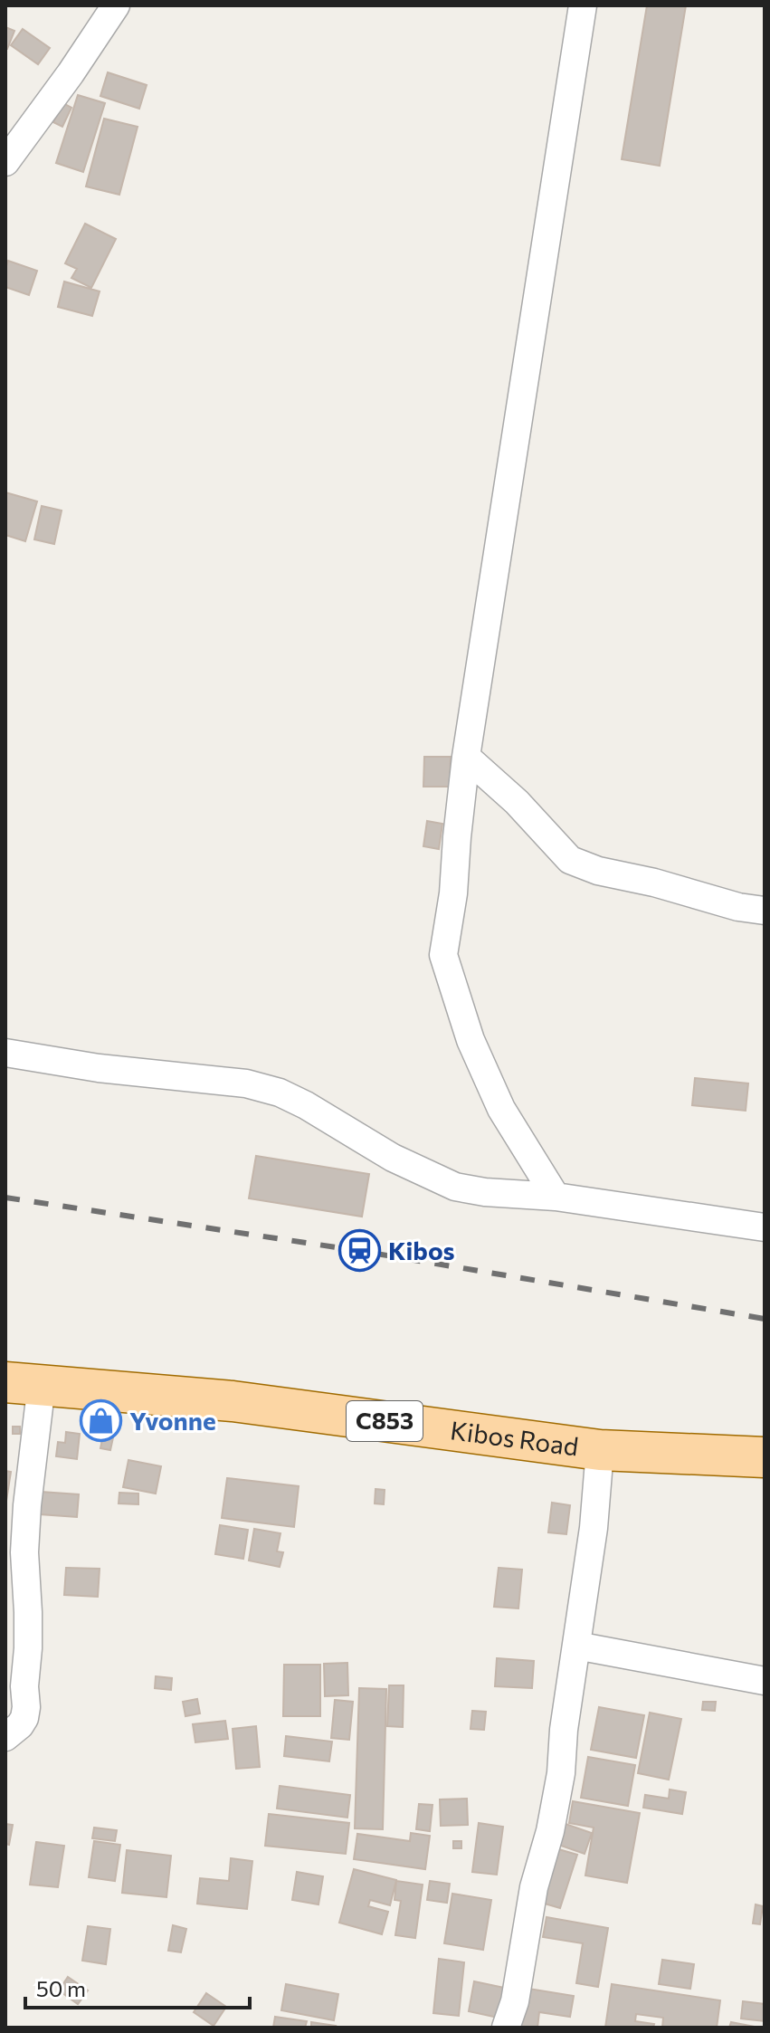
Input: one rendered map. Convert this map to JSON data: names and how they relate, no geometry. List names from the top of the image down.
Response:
{
  "streets": {
    "main road": ["C853", "Kibos Road"]
  },
  "places": {
    "station": ["Kibos"],
    "shop": ["Yvonne"]
  },
  "scale_bar": "50 m"
}
